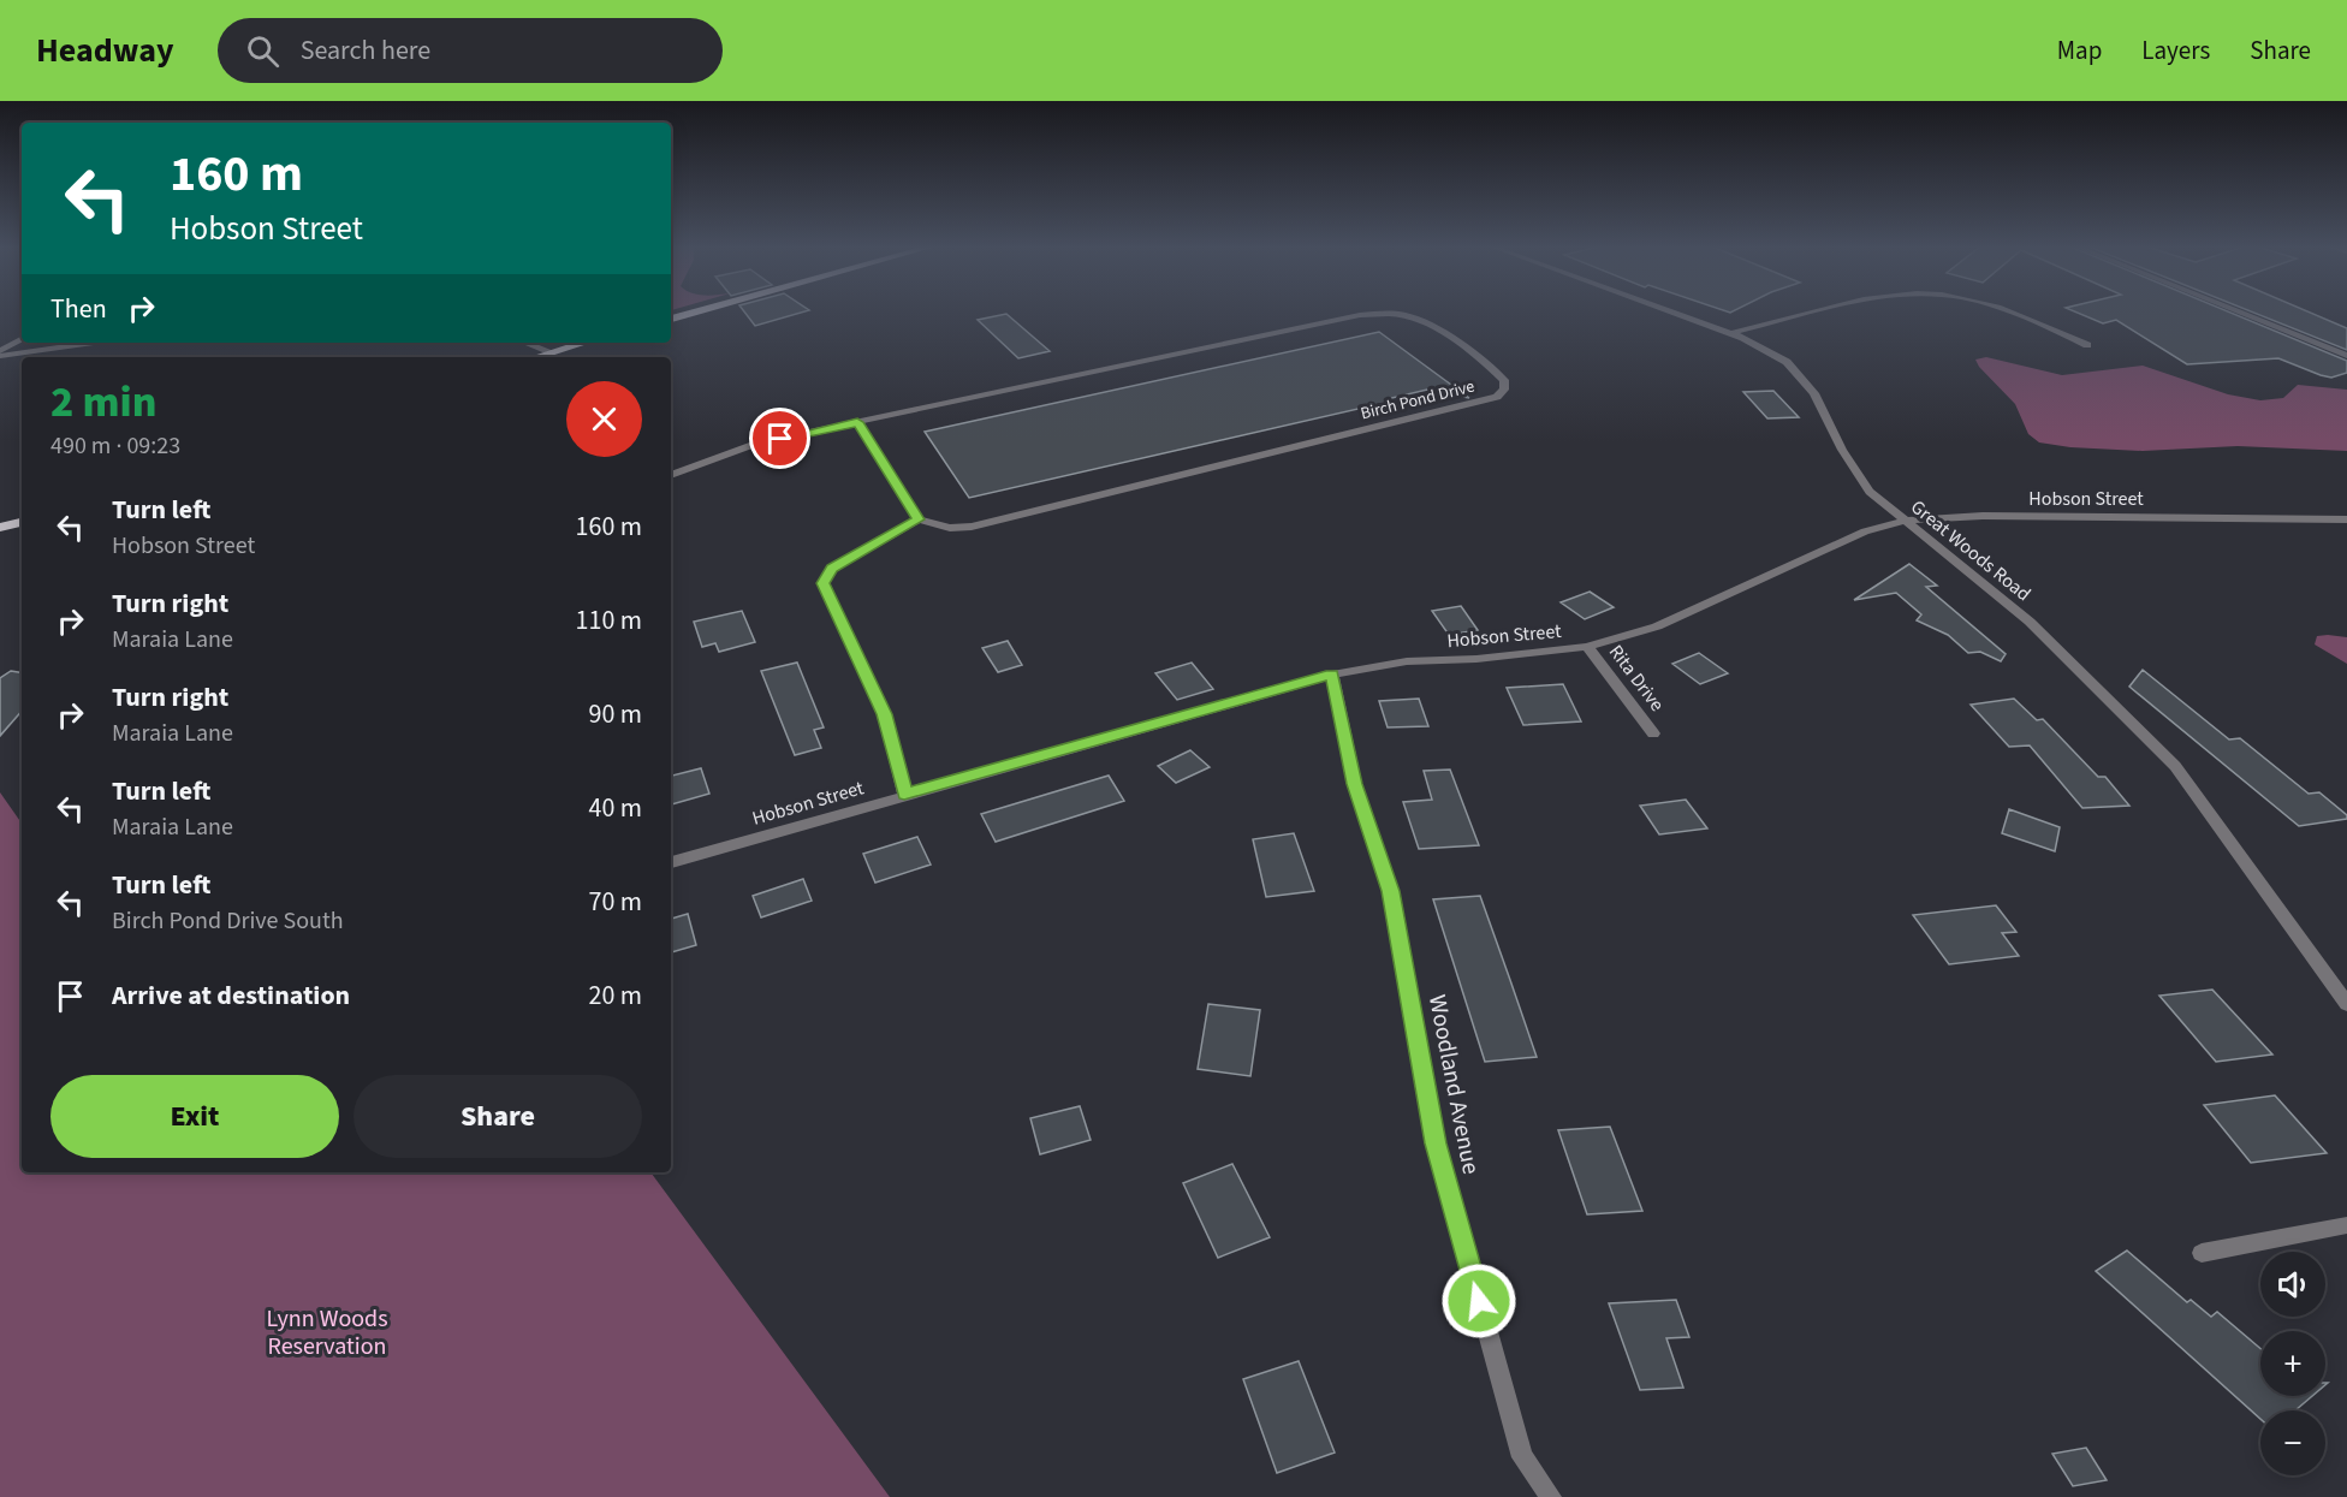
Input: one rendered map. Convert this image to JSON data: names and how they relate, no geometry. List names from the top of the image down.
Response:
{
  "streets": {
    "street": [
      "Birch Pond Drive",
      "Hobson Street",
      "Great Woods Road",
      "Rita Drive",
      "Woodland Avenue"
    ]
  },
  "crossings": [
    ["Hobson Street", "Great Woods Road"],
    ["Hobson Street", "Rita Drive"],
    ["Hobson Street", "Woodland Avenue"]
  ],
  "parks": ["Lynn Woods Reservation"],
  "page": {
    "header": "Headway",
    "search": "Search here",
    "nav": ["Map", "Layers", "Share"],
    "turn": ["160 m", "Hobson Street"],
    "then": "Then",
    "heading": ["2 min", "490 m · 09:23"],
    "list": [
      {
        "name": "Turn left",
        "note": "Hobson Street",
        "value": "160 m"
      },
      {
        "name": "Turn right",
        "note": "Maraia Lane",
        "value": "110 m"
      },
      {
        "name": "Turn right",
        "note": "Maraia Lane",
        "value": "90 m"
      },
      {
        "name": "Turn left",
        "note": "Maraia Lane",
        "value": "40 m"
      },
      {
        "name": "Turn left",
        "note": "Birch Pond Drive South",
        "value": "70 m"
      },
      {
        "name": "Arrive at destination",
        "value": "20 m"
      }
    ],
    "buttons": ["Exit", "Share"],
    "map_buttons": ["+", "−"]
  }
}
